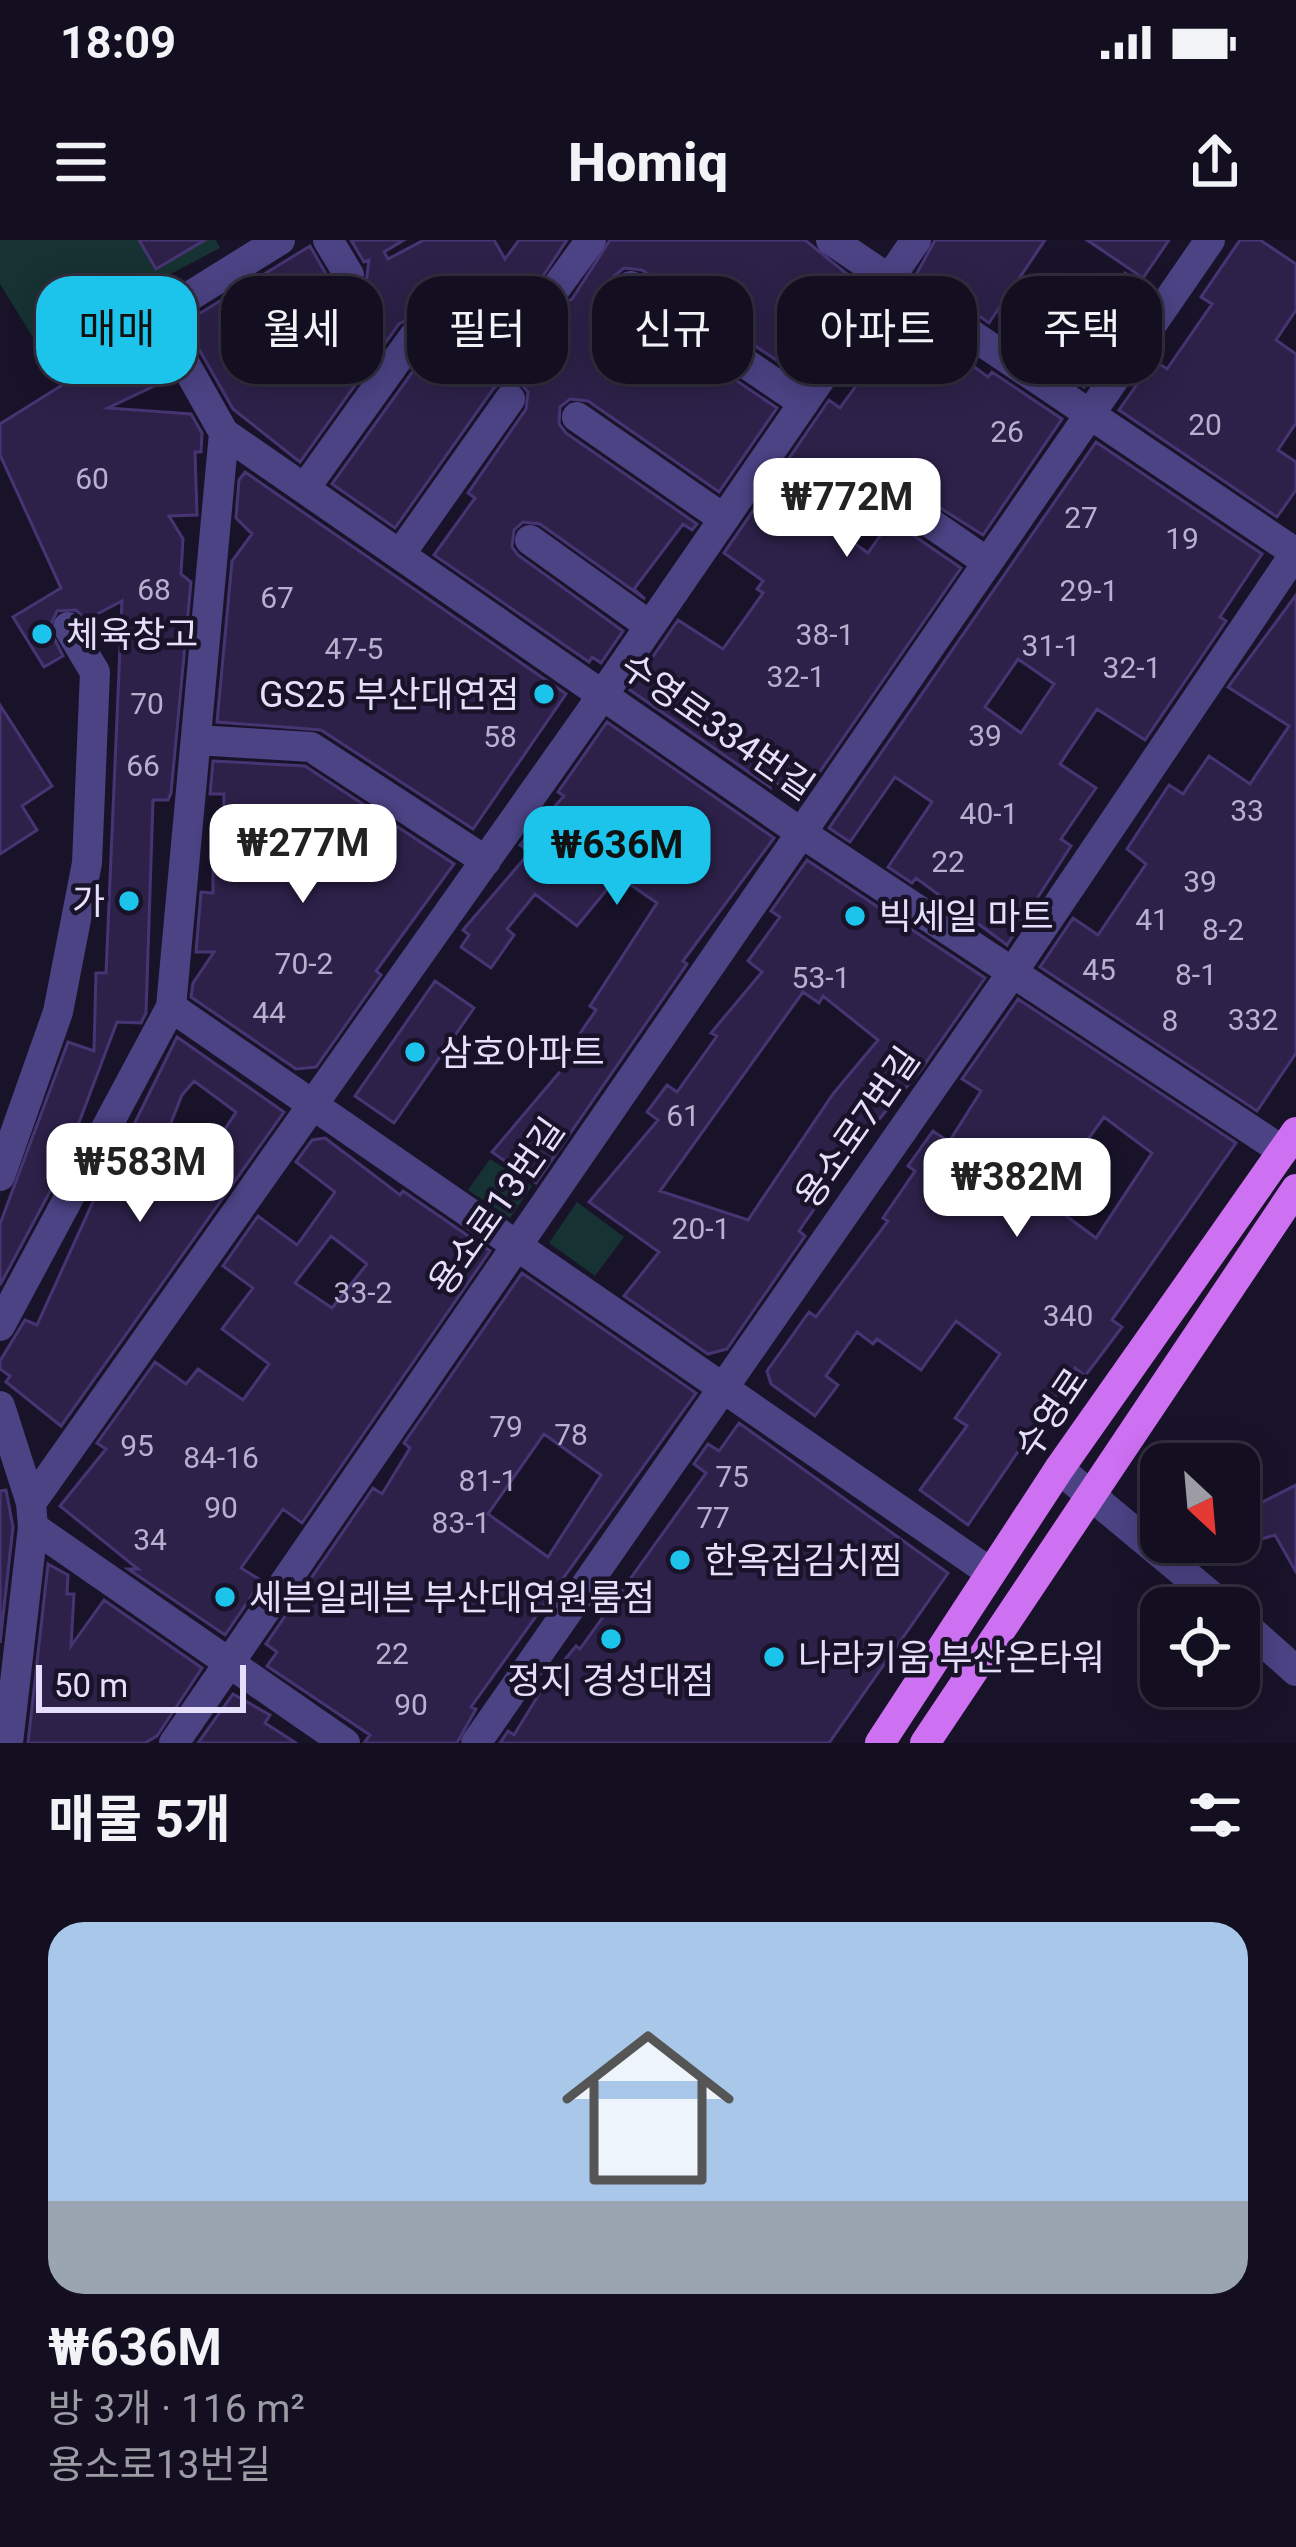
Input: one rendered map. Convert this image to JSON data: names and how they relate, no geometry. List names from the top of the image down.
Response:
{
  "streets": {
    "main road": ["수영로"],
    "street": ["수영로334번길", "용소로7번길", "용소로13번길"]
  },
  "crossings": [
    ["수영로334번길", "용소로7번길"],
    ["수영로334번길", "용소로13번길"],
    ["수영로334번길", "수영로"]
  ],
  "places": [
    "체육창고",
    "GS25 부산대연점",
    "가",
    "빅세일 마트",
    "삼호아파트",
    "한옥집김치찜",
    "세븐일레븐 부산대연원룸점",
    "정지 경성대점",
    "나라키움 부산온타워"
  ],
  "house_numbers": [
    "20",
    "26",
    "60",
    "27",
    "19",
    "68",
    "29-1",
    "67",
    "38-1",
    "31-1",
    "47-5",
    "32-1",
    "32-1",
    "70",
    "39",
    "58",
    "66",
    "33",
    "40-1",
    "22",
    "39",
    "41",
    "8-2",
    "70-2",
    "45",
    "8-1",
    "53-1",
    "44",
    "332",
    "8",
    "61",
    "20-1",
    "33-2",
    "340",
    "79",
    "78",
    "95",
    "84-16",
    "75",
    "81-1",
    "90",
    "77",
    "83-1",
    "34",
    "22",
    "90"
  ],
  "scale_bar": "50 m",
  "north": "bottom right",
  "page": {
    "status": "18:09",
    "header": "Homiq",
    "chip": [
      "매매",
      "월세",
      "필터",
      "신규",
      "아파트",
      "주택"
    ],
    "price": [
      "₩772M",
      "₩277M",
      "₩636M",
      "₩583M",
      "₩382M"
    ],
    "scale": "50 m",
    "heading": "매물 5개",
    "list": [
      {
        "name": "₩636M",
        "note": "방 3개 · 116 m² · 용소로13번길"
      }
    ]
  }
}
